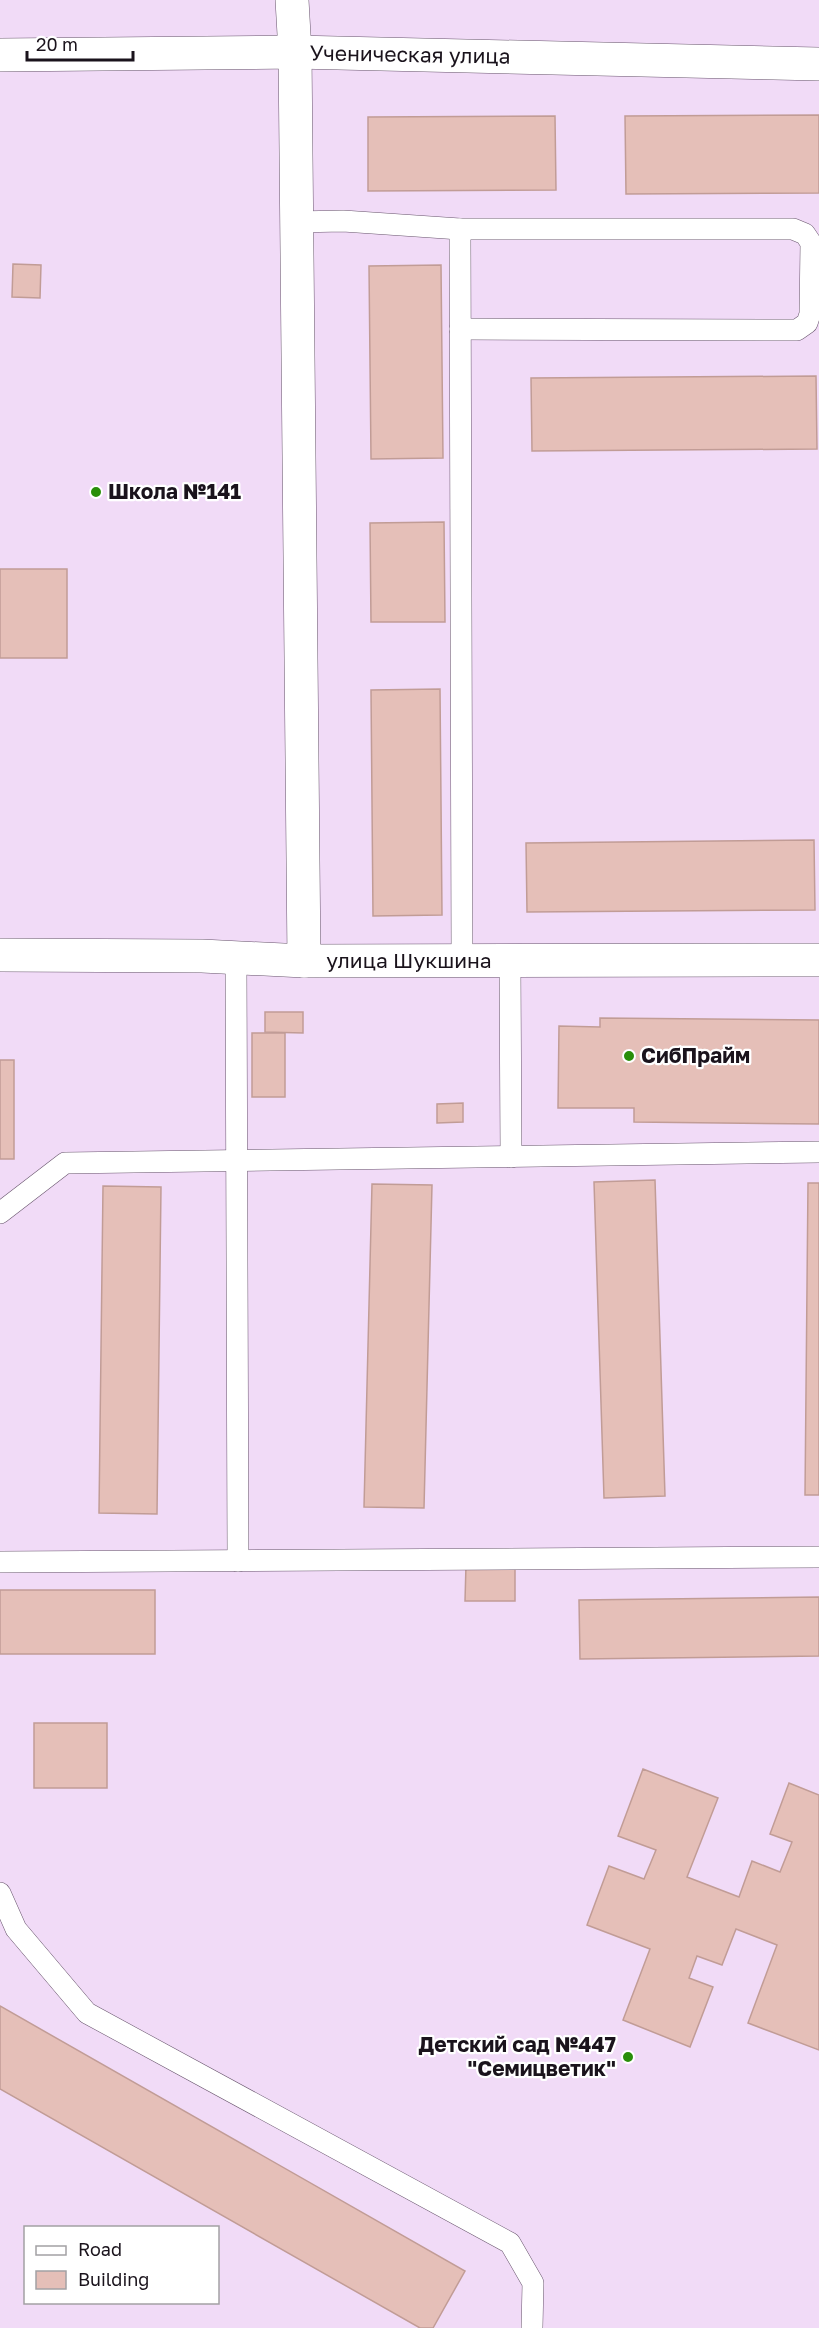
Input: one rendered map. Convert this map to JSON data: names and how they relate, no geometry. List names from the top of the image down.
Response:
{
  "streets": {
    "street": ["Ученическая улица", "улица Шукшина"]
  },
  "places": ["Школа №141", "СибПрайм", "Детский сад №447 \"Семицветик\""],
  "legend": ["Road", "Building"],
  "scale_bar": "20 m"
}
